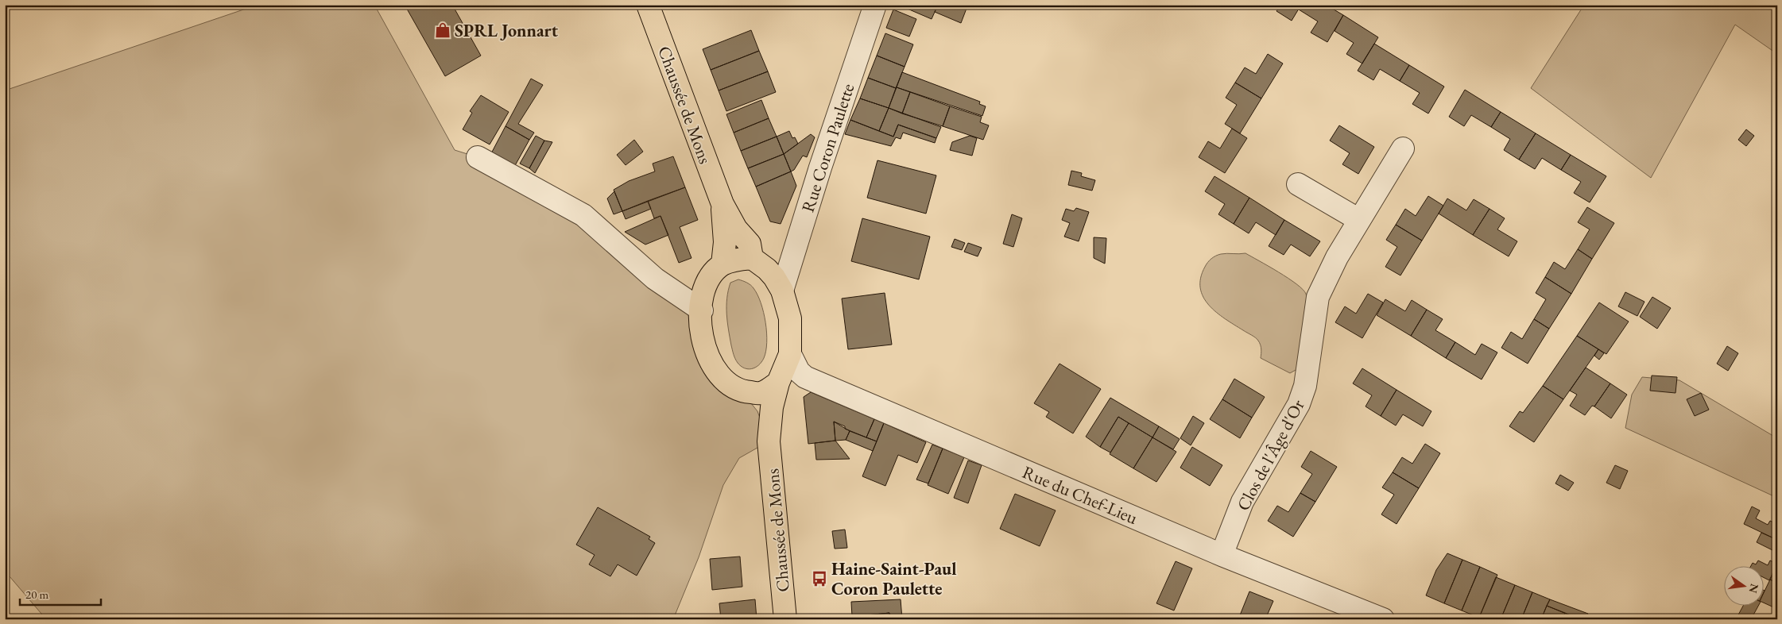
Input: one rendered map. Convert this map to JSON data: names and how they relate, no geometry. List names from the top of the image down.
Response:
{
  "streets": {
    "main road": ["Chaussée de Mons"],
    "street": ["Rue Coron Paulette", "Clos de l'Âge d'Or", "Rue du Chef-Lieu"]
  },
  "crossings": [
    ["Rue Coron Paulette", "Rue du Chef-Lieu"],
    ["Clos de l'Âge d'Or", "Rue du Chef-Lieu"]
  ],
  "places": {
    "shop": ["SPRL Jonnart"],
    "bus stop": ["Haine-Saint-Paul Coron Paulette"]
  },
  "scale_bar": "20 m",
  "north": "right"
}
